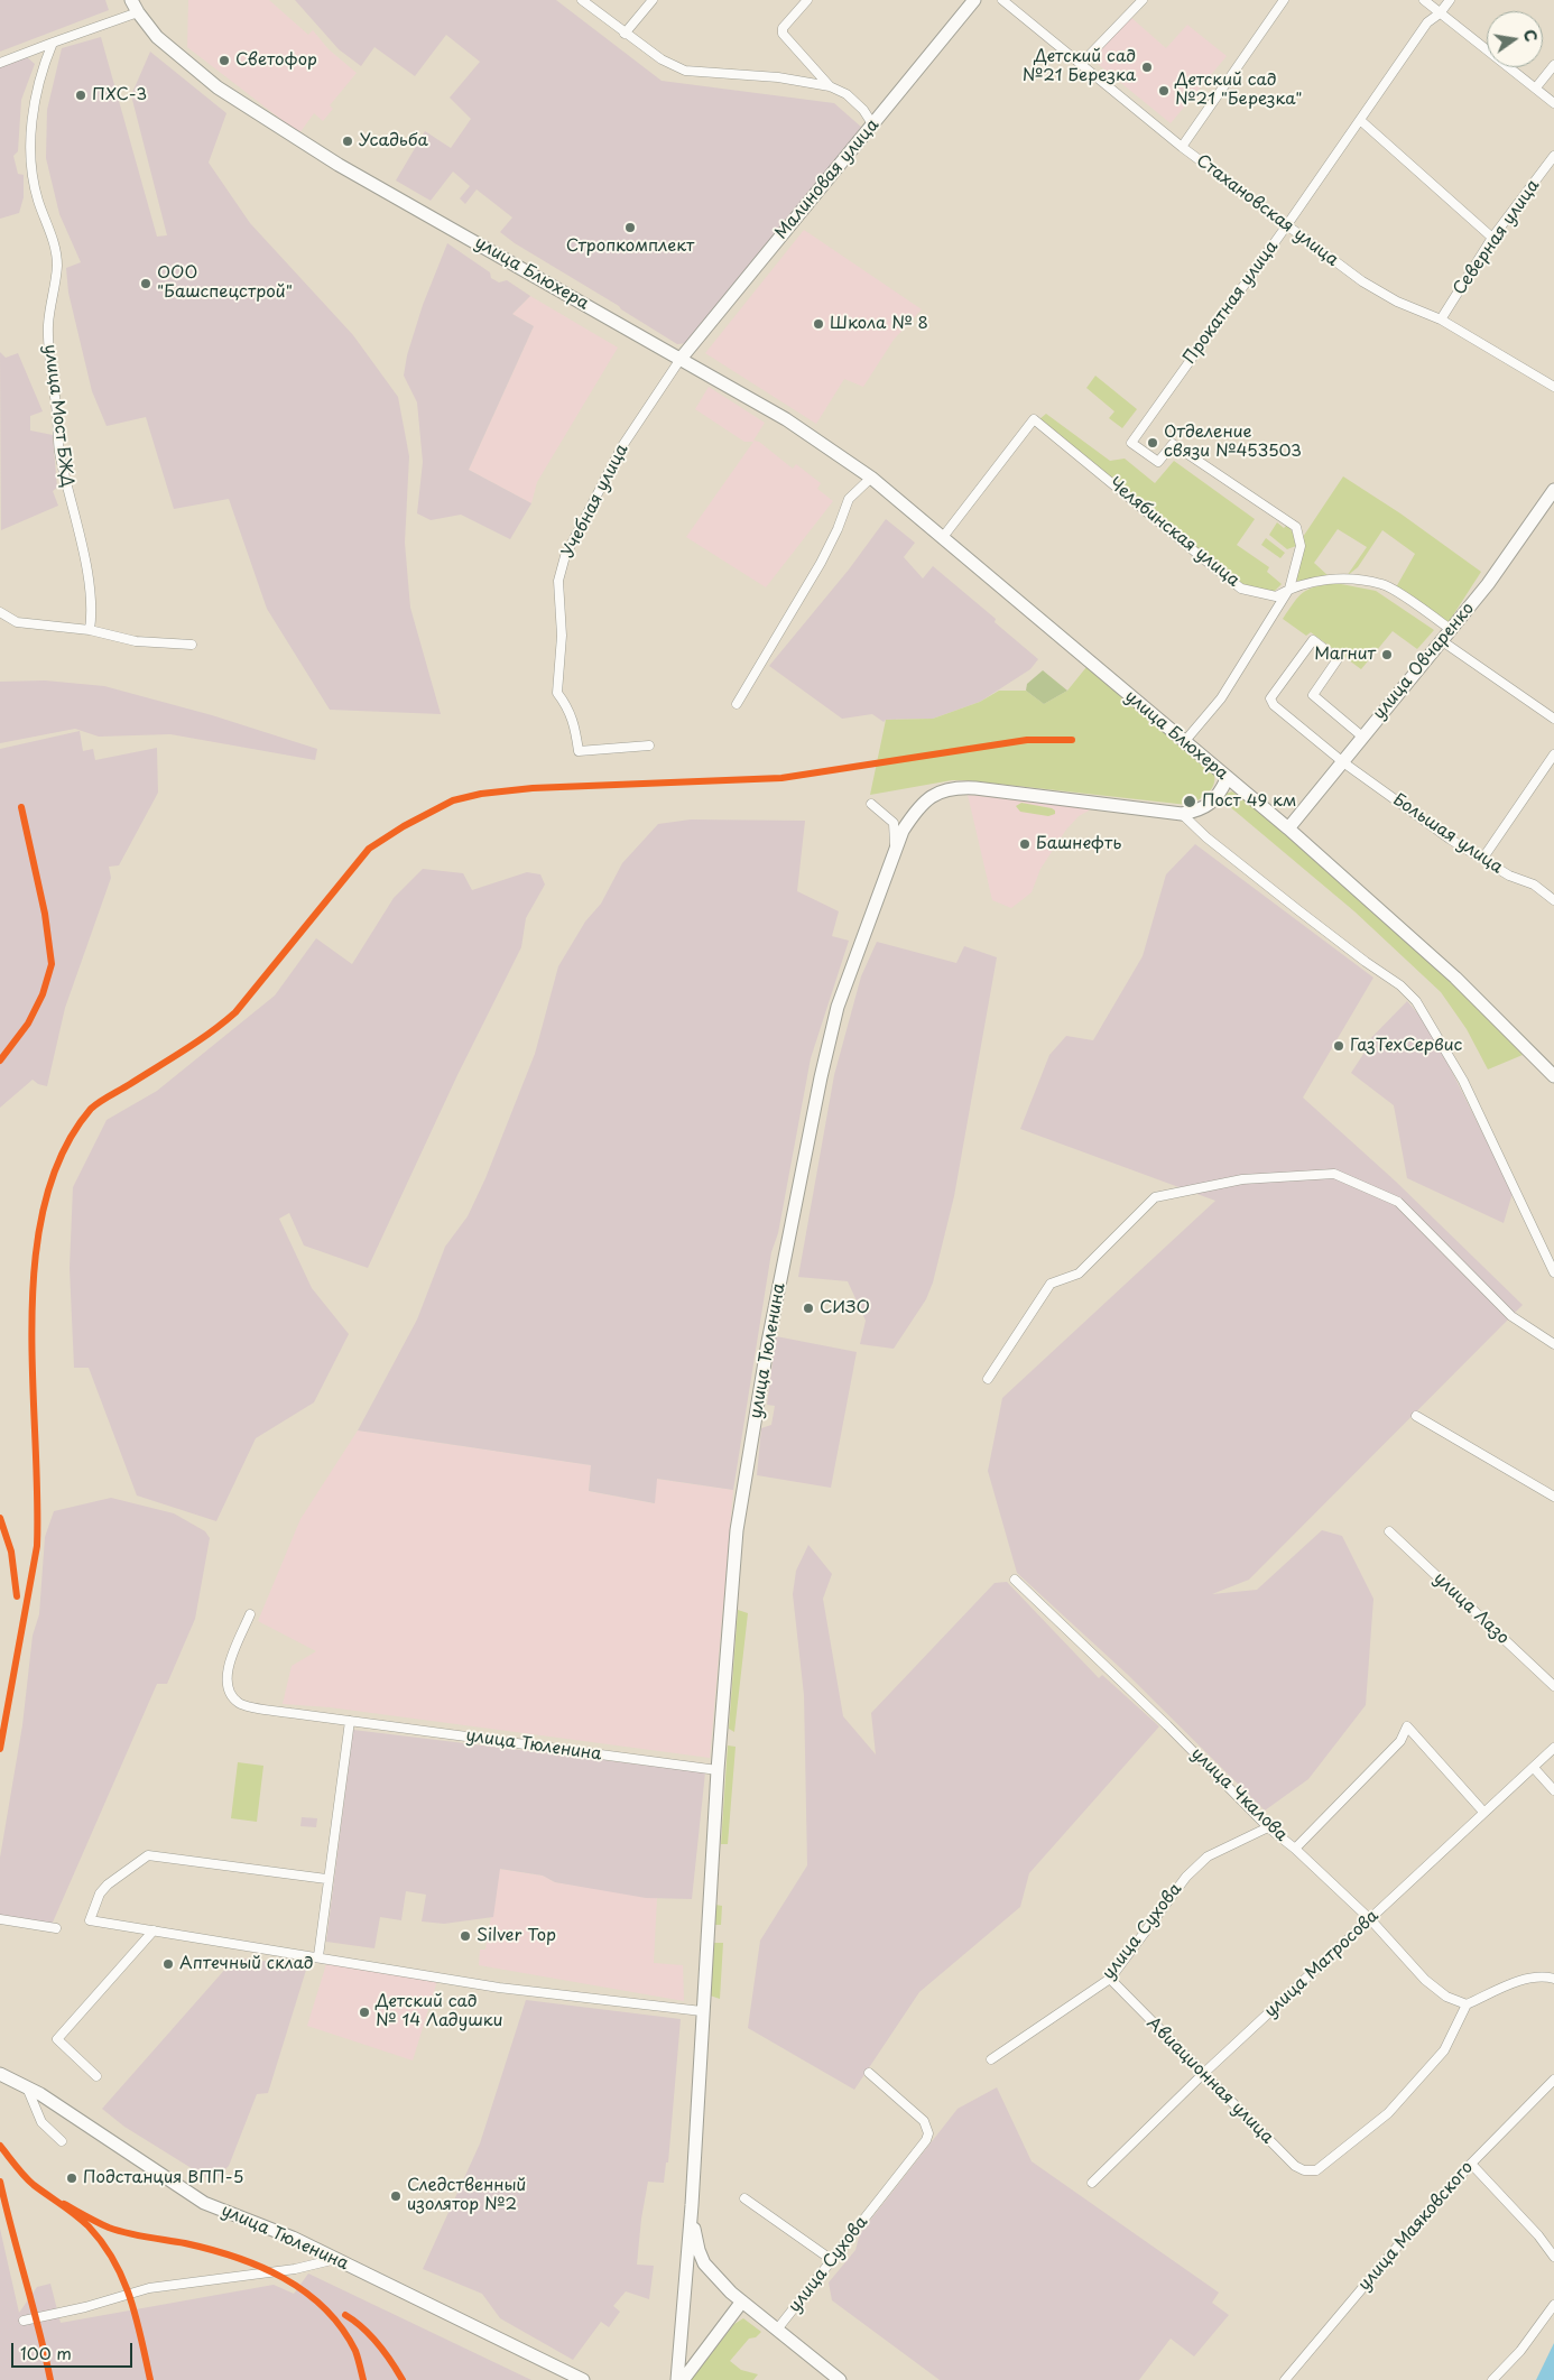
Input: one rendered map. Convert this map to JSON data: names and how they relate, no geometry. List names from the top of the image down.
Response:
{
  "streets": {
    "main road": [
      "Малиновая улица",
      "улица Блюхера",
      "улица Овчаренко",
      "улица Тюленина"
    ],
    "street": [
      "Стахановская улица",
      "Северная улица",
      "Прокатная улица",
      "улица Мост БЖД",
      "Учебная улица",
      "Челябинская улица",
      "Большая улица",
      "улица Лазо",
      "улица Чкалова",
      "улица Сухова",
      "улица Матросова",
      "Авиационная улица",
      "улица Маяковского"
    ]
  },
  "crossings": [
    ["Малиновая улица", "улица Блюхера"],
    ["Малиновая улица", "Учебная улица"],
    ["Стахановская улица", "Северная улица"],
    ["Стахановская улица", "Прокатная улица"],
    ["улица Блюхера", "Учебная улица"],
    ["улица Блюхера", "Челябинская улица"],
    ["улица Блюхера", "улица Овчаренко"],
    ["Прокатная улица", "Челябинская улица"],
    ["Челябинская улица", "улица Овчаренко"],
    ["улица Овчаренко", "Большая улица"],
    ["улица Тюленина", "улица Сухова"],
    ["улица Чкалова", "улица Сухова"],
    ["улица Чкалова", "улица Матросова"],
    ["улица Чкалова", "Авиационная улица"],
    ["улица Сухова", "Авиационная улица"],
    ["улица Матросова", "Авиационная улица"]
  ],
  "places": [
    "Светофор",
    "Детский сад №21 Березка",
    "Детский сад №21 \"Березка\"",
    "ПХС-3",
    "Усадьба",
    "Стропкомплект",
    "ООО \"Башспецстрой\"",
    "Школа № 8",
    "Отделение связи №453503",
    "Магнит",
    "Пост 49 км",
    "Башнефть",
    "ГазТехСервис",
    "СИЗО",
    "Silver Top",
    "Аптечный склад",
    "Детский сад № 14 Ладушки",
    "Подстанция ВПП-5",
    "Следственный изолятор №2"
  ],
  "scale_bar": "100 m",
  "north": "right"
}
